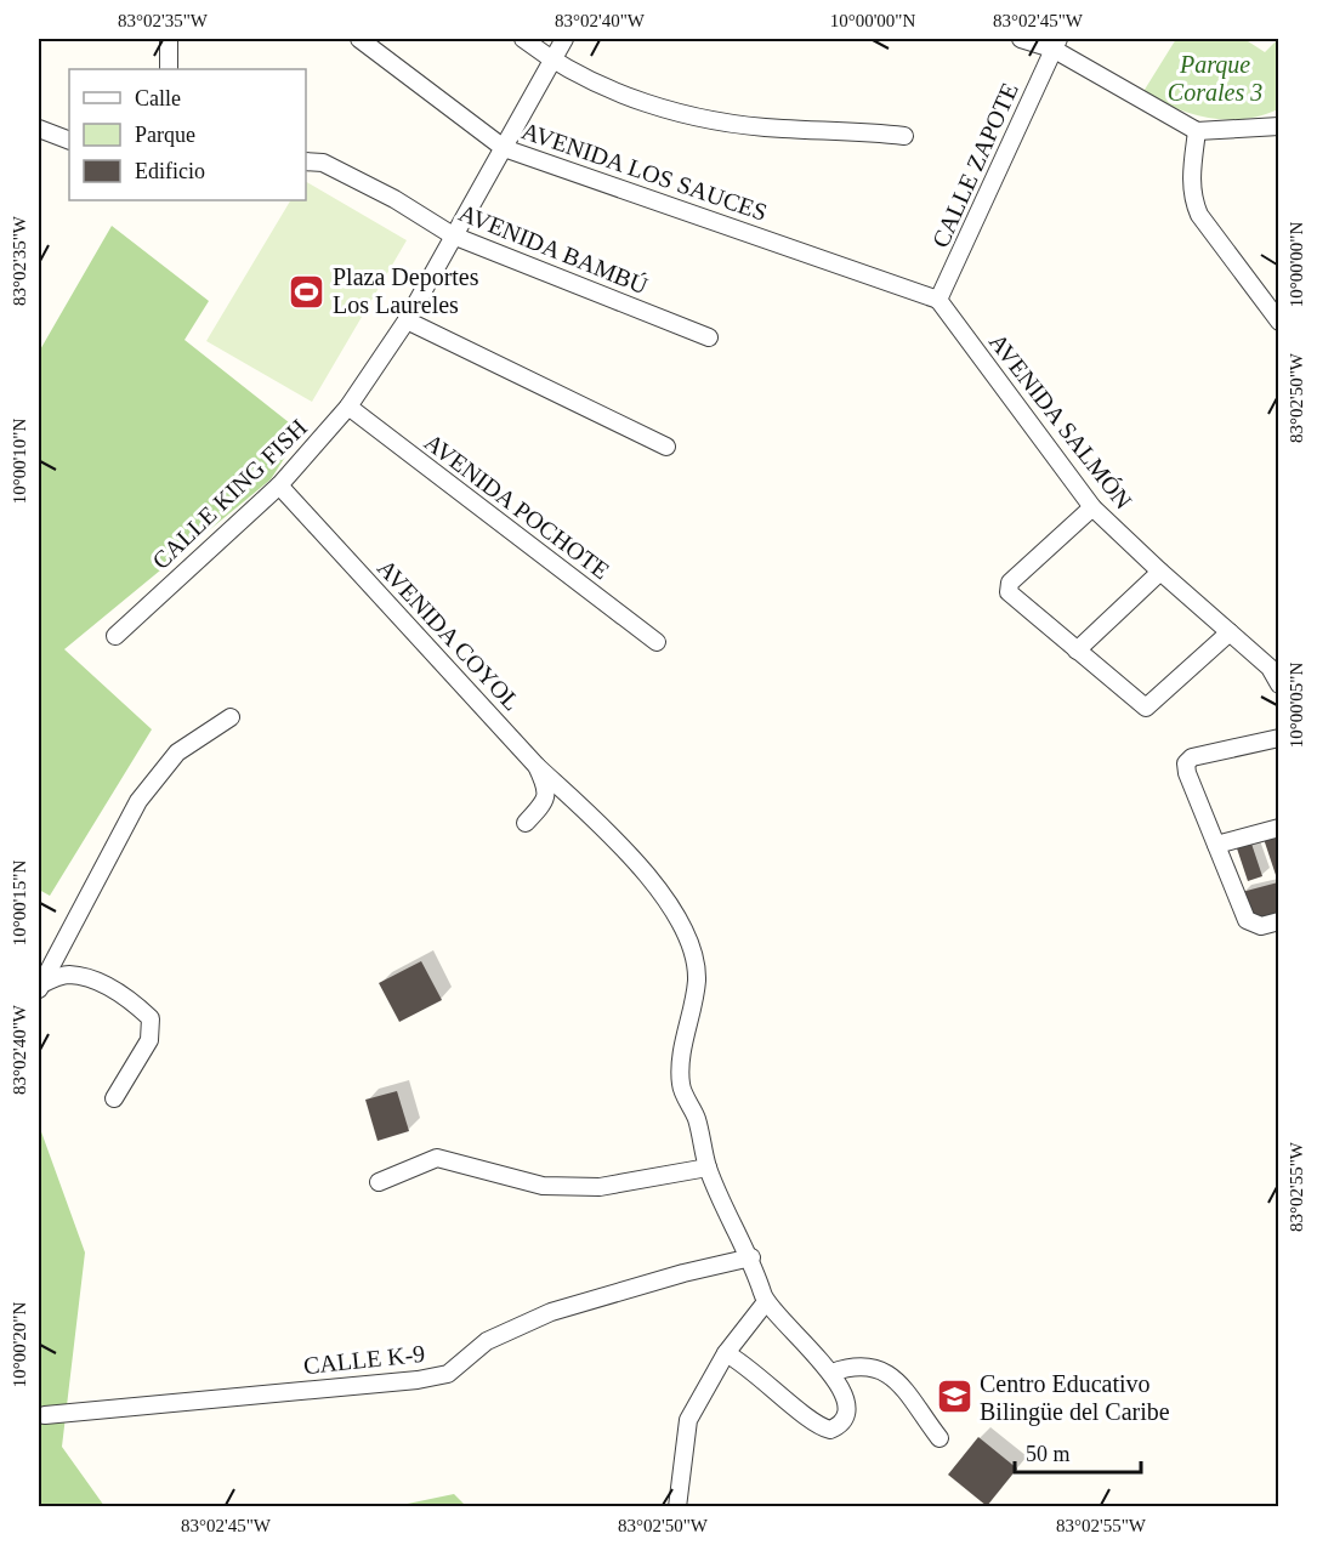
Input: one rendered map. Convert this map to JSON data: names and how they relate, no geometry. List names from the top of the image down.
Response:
{
  "streets": {
    "street": [
      "CALLE ZAPOTE",
      "AVENIDA LOS SAUCES",
      "AVENIDA BAMBÚ",
      "AVENIDA SALMÓN",
      "CALLE KING FISH",
      "AVENIDA POCHOTE",
      "AVENIDA COYOL",
      "CALLE K-9"
    ]
  },
  "crossings": [
    ["CALLE ZAPOTE", "AVENIDA LOS SAUCES"],
    ["CALLE ZAPOTE", "AVENIDA SALMÓN"],
    ["AVENIDA LOS SAUCES", "AVENIDA SALMÓN"],
    ["AVENIDA LOS SAUCES", "CALLE KING FISH"],
    ["AVENIDA BAMBÚ", "CALLE KING FISH"],
    ["CALLE KING FISH", "AVENIDA POCHOTE"],
    ["CALLE KING FISH", "AVENIDA COYOL"]
  ],
  "parks": ["Parque Corales 3"],
  "places": {
    "sports": ["Plaza Deportes Los Laureles"],
    "school or university": ["Centro Educativo Bilingüe del Caribe"]
  },
  "legend": ["Calle", "Parque", "Edificio"],
  "scale_bar": "50 m",
  "coordinates": [
    "83°02'35\"W",
    "83°02'40\"W",
    "10°00'00\"N",
    "83°02'45\"W",
    "83°02'50\"W",
    "10°00'10\"N",
    "10°00'05\"N",
    "10°00'15\"N",
    "83°02'55\"W",
    "10°00'20\"N"
  ]
}
